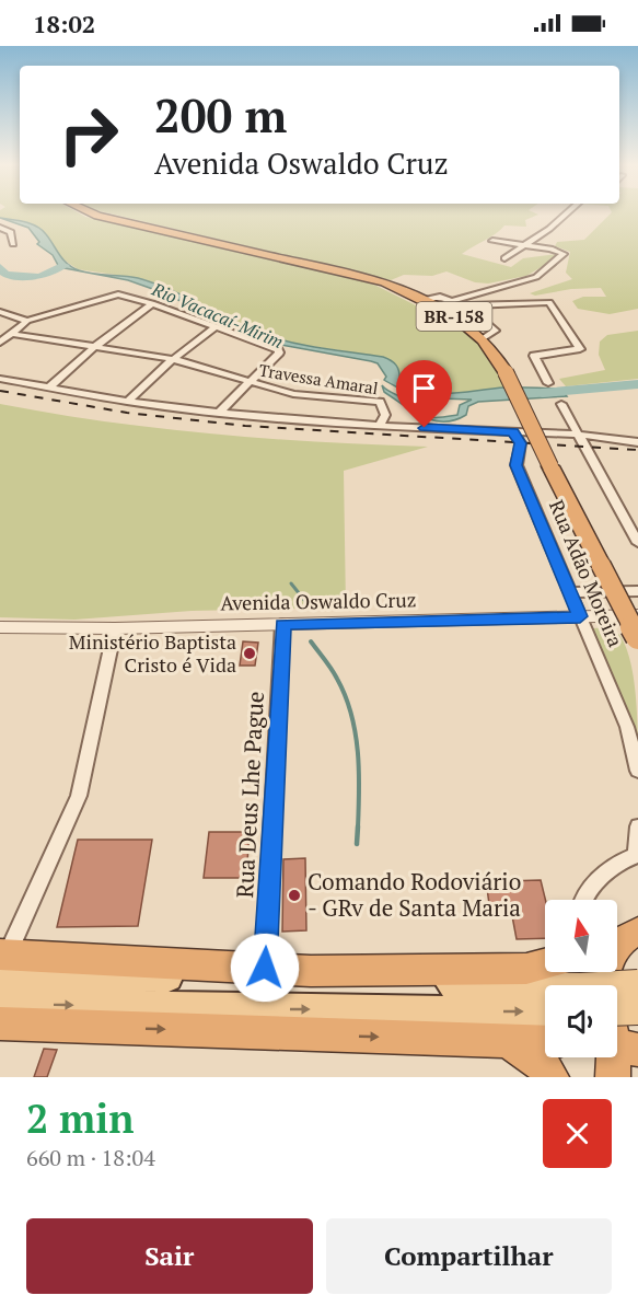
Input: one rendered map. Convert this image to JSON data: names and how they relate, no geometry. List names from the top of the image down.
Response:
{
  "streets": {
    "highway": ["BR-158"],
    "street": [
      "Travessa Amaral",
      "Rua Adão Moreira",
      "Avenida Oswaldo Cruz",
      "Rua Deus Lhe Pague"
    ]
  },
  "crossings": [
    ["Travessa Amaral", "Rua Adão Moreira"],
    ["Rua Adão Moreira", "Avenida Oswaldo Cruz"],
    ["Avenida Oswaldo Cruz", "Rua Deus Lhe Pague"]
  ],
  "water": ["Rio Vacacaí-Mirim"],
  "places": ["Ministério Baptista Cristo é Vida", "Comando Rodoviário - GRv de Santa Maria"],
  "north": "top",
  "page": {
    "status": "18:02",
    "turn": ["200 m", "Avenida Oswaldo Cruz"],
    "heading": ["2 min", "660 m · 18:04"],
    "buttons": ["Sair", "Compartilhar"]
  }
}
